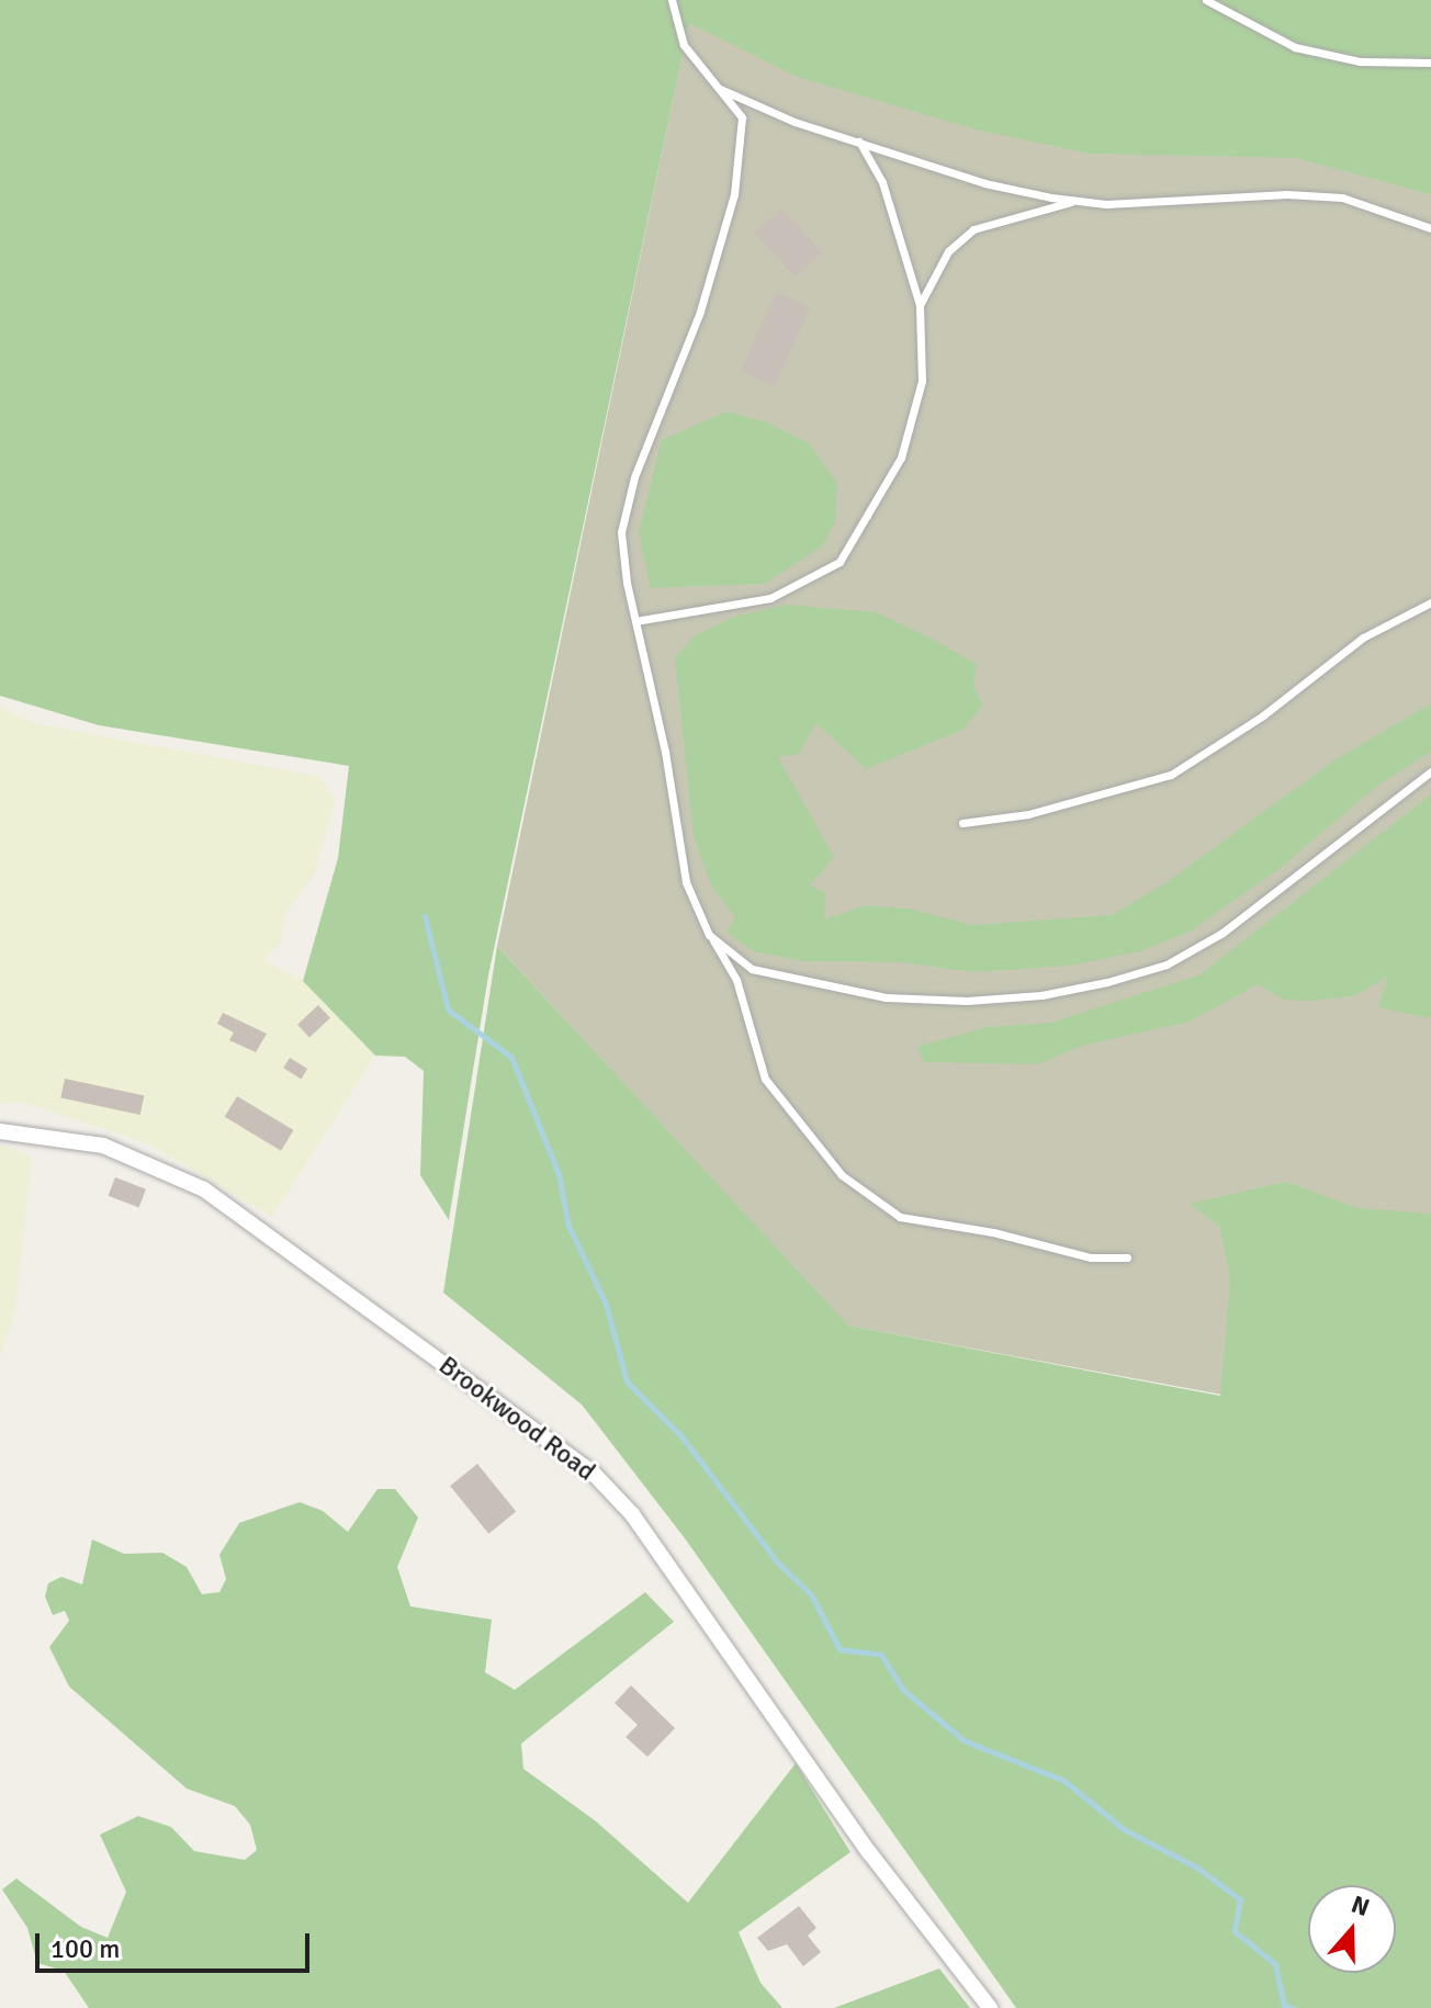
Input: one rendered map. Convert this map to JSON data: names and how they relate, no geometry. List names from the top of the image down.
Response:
{
  "streets": {
    "street": ["Brookwood Road"]
  },
  "scale_bar": "100 m",
  "north": "top"
}
